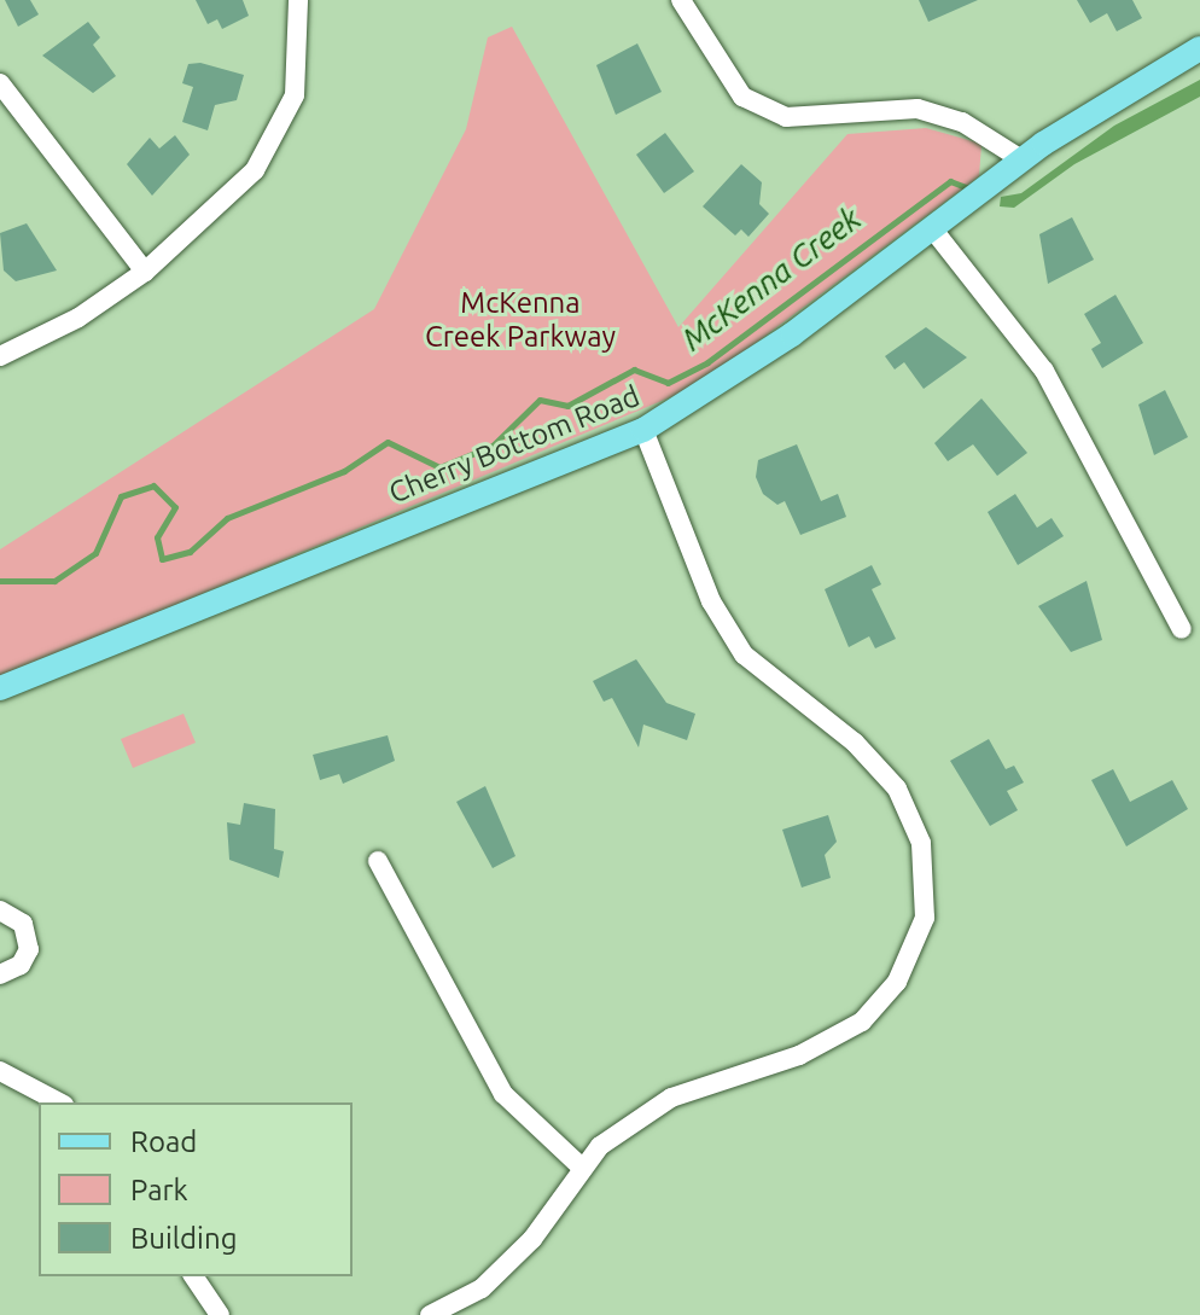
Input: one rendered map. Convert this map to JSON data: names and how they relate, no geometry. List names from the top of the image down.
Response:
{
  "streets": {
    "main road": ["Cherry Bottom Road"]
  },
  "water": ["McKenna Creek"],
  "parks": ["McKenna Creek Parkway"],
  "legend": ["Road", "Park", "Building"]
}
